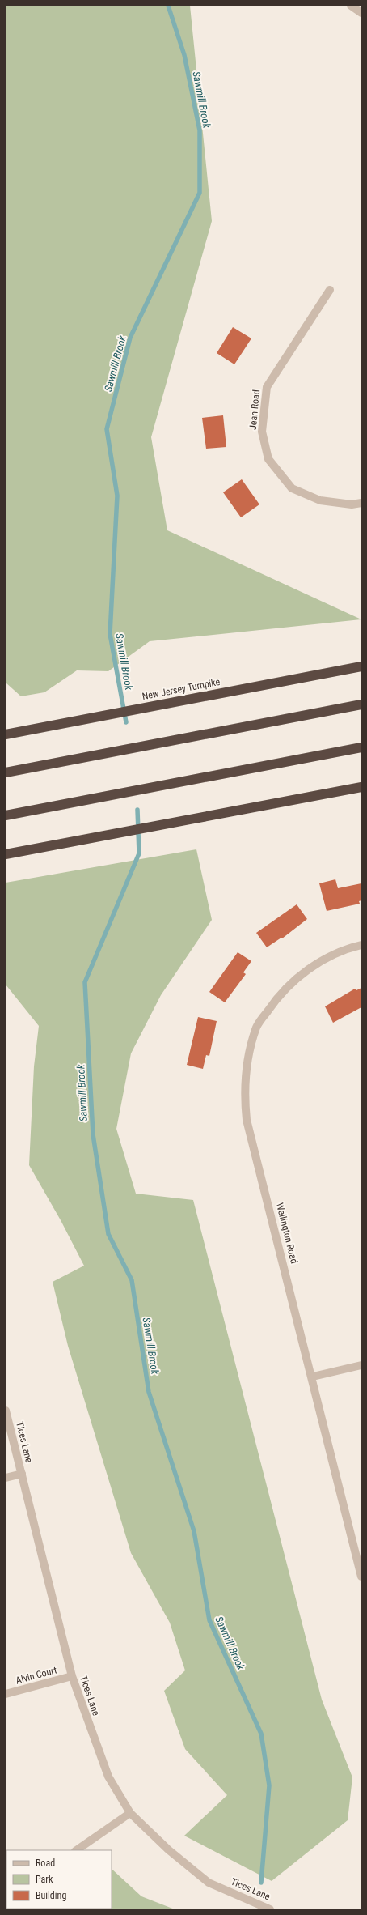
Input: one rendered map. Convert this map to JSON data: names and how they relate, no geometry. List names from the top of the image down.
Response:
{
  "streets": {
    "highway": ["New Jersey Turnpike"],
    "street": [
      "Jean Road",
      "Wellington Road",
      "Tices Lane",
      "Alvin Court"
    ]
  },
  "crossings": [
    ["Tices Lane", "Alvin Court"]
  ],
  "water": ["Sawmill Brook"],
  "legend": ["Road", "Park", "Building"]
}
